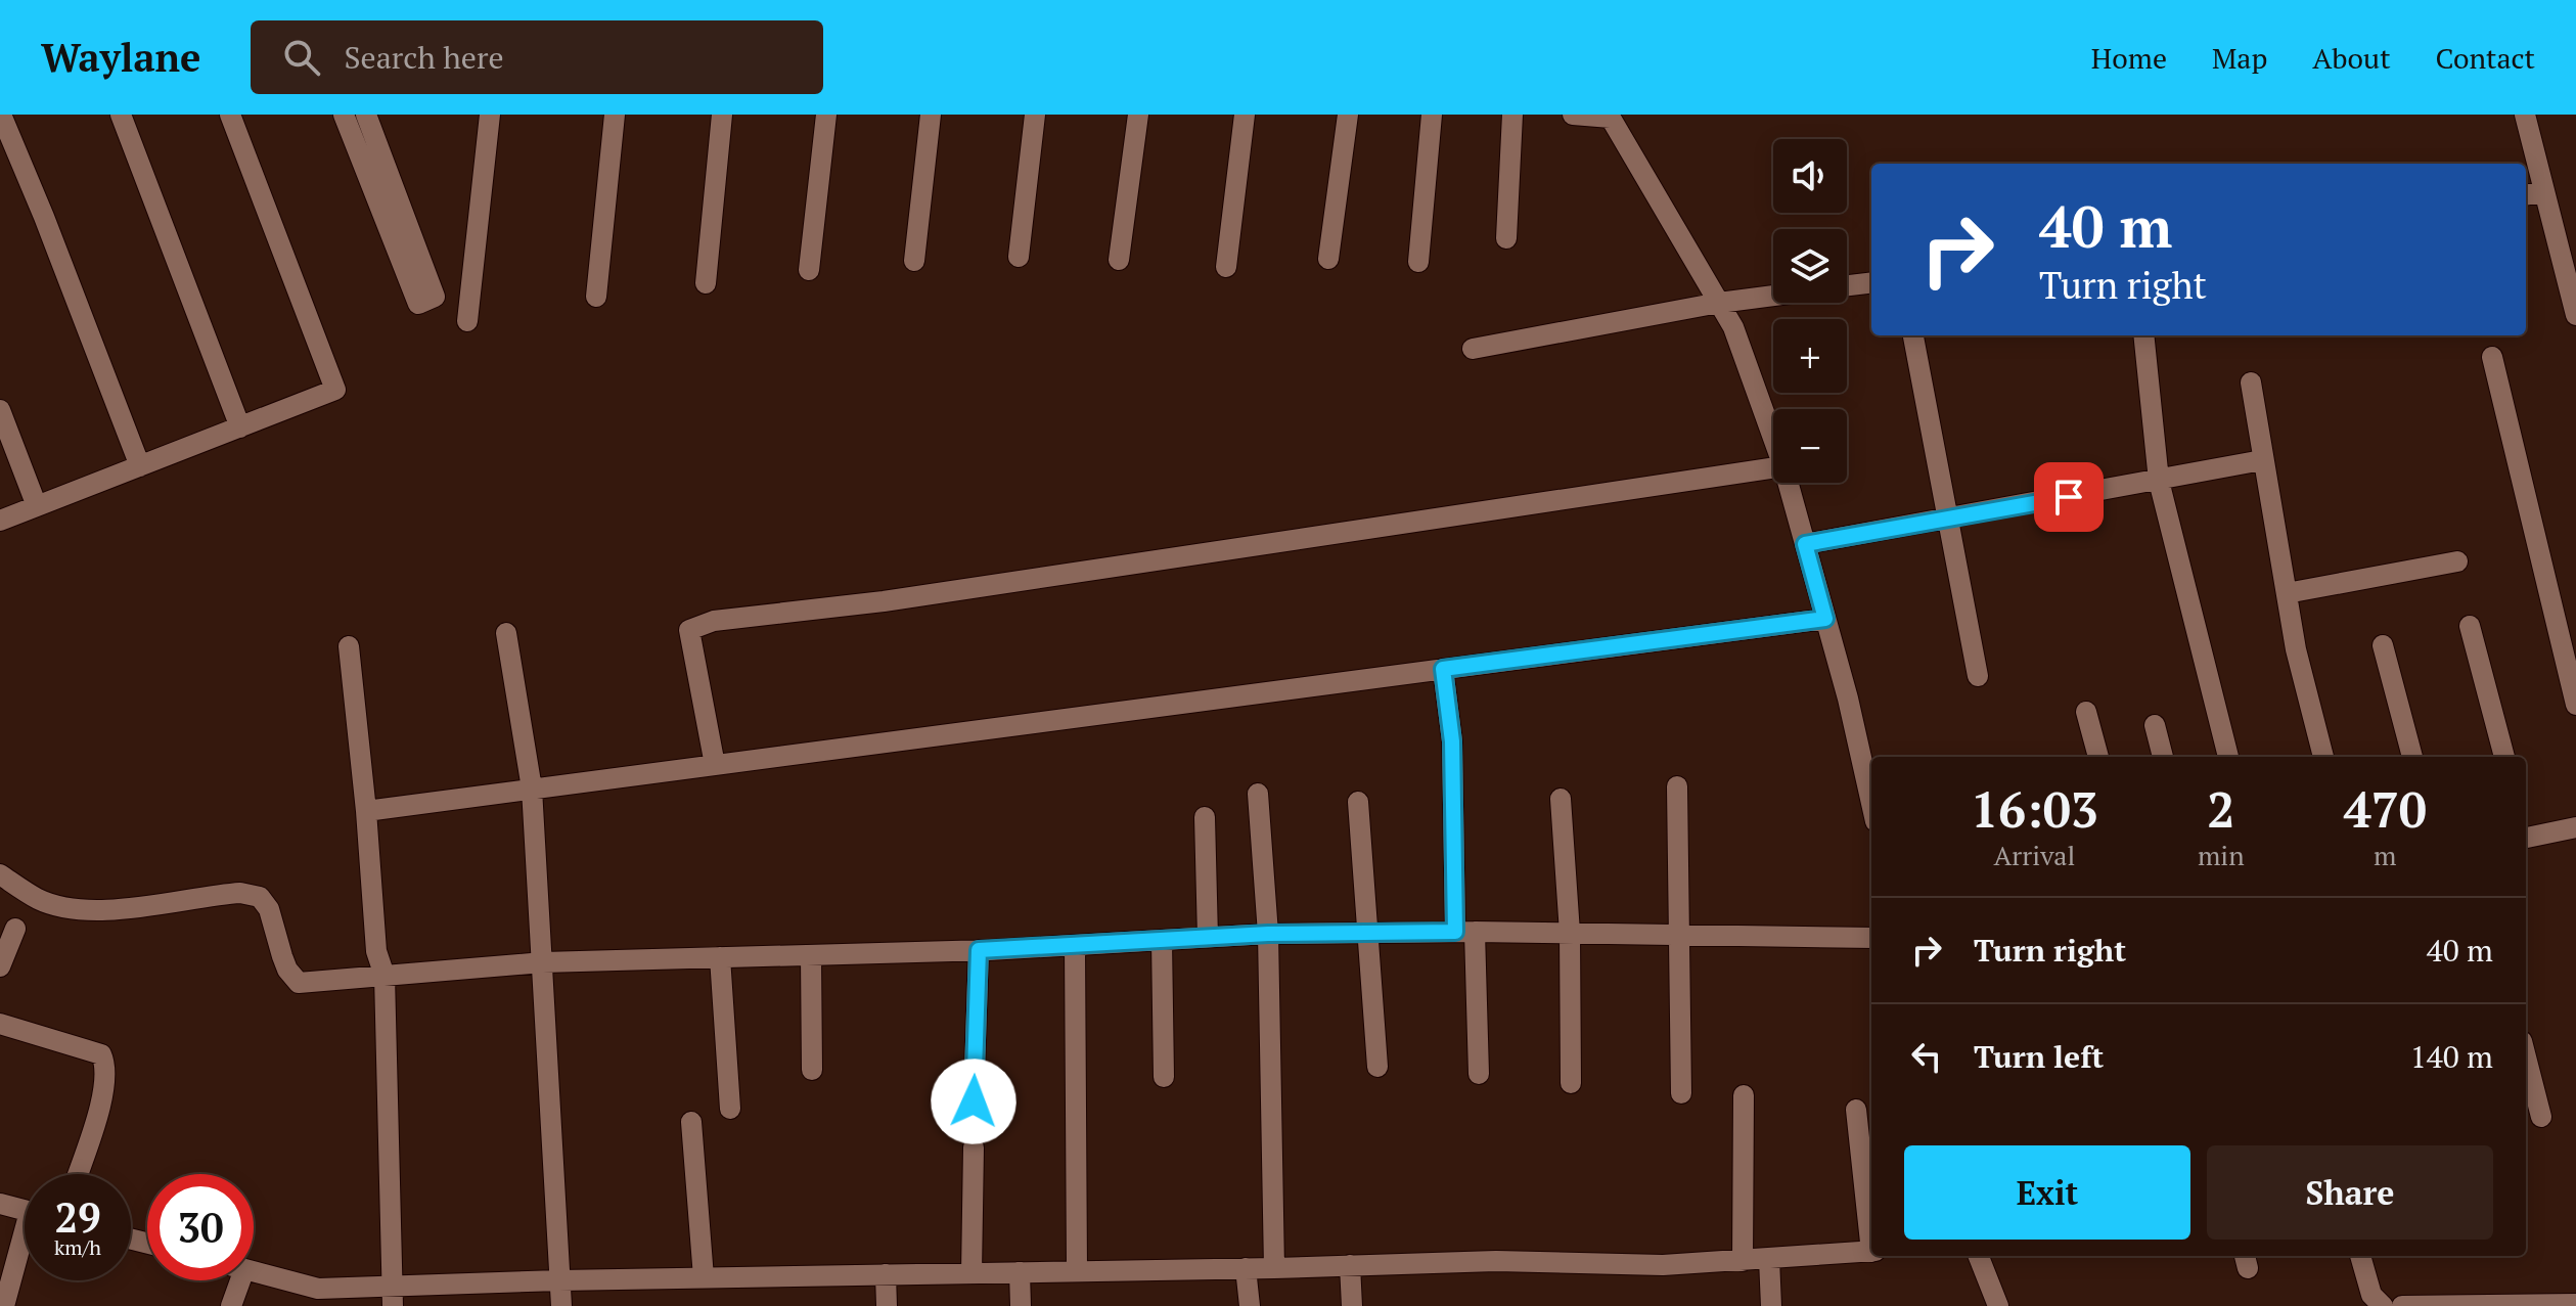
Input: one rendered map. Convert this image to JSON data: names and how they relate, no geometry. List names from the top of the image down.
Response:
{
  "page": {
    "header": "Waylane",
    "search": "Search here",
    "nav": [
      "Home",
      "Map",
      "About",
      "Contact"
    ],
    "map_buttons": ["+", "−"],
    "turn": ["40 m", "Turn right"],
    "eta": [
      "16:03",
      "Arrival",
      "2",
      "min",
      "470",
      "m"
    ],
    "list": [
      {
        "name": "Turn right",
        "value": "40 m"
      },
      {
        "name": "Turn left",
        "value": "140 m"
      }
    ],
    "buttons": ["Exit", "Share"],
    "speed": "29 km/h",
    "limit": "30"
  }
}
